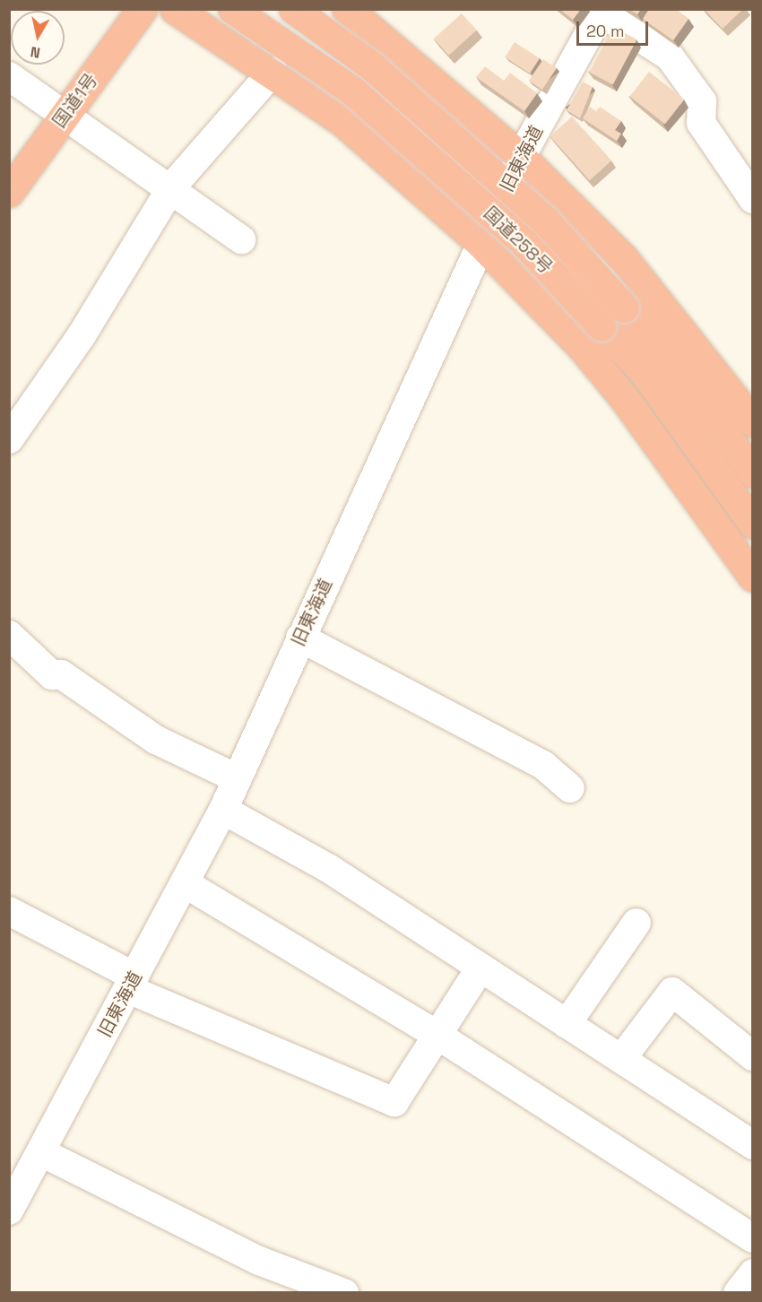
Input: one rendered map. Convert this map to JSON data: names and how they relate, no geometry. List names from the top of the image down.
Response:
{
  "streets": {
    "highway": ["国道1号", "国道258号"],
    "street": ["旧東海道"]
  },
  "scale_bar": "20 m",
  "north": "bottom"
}
